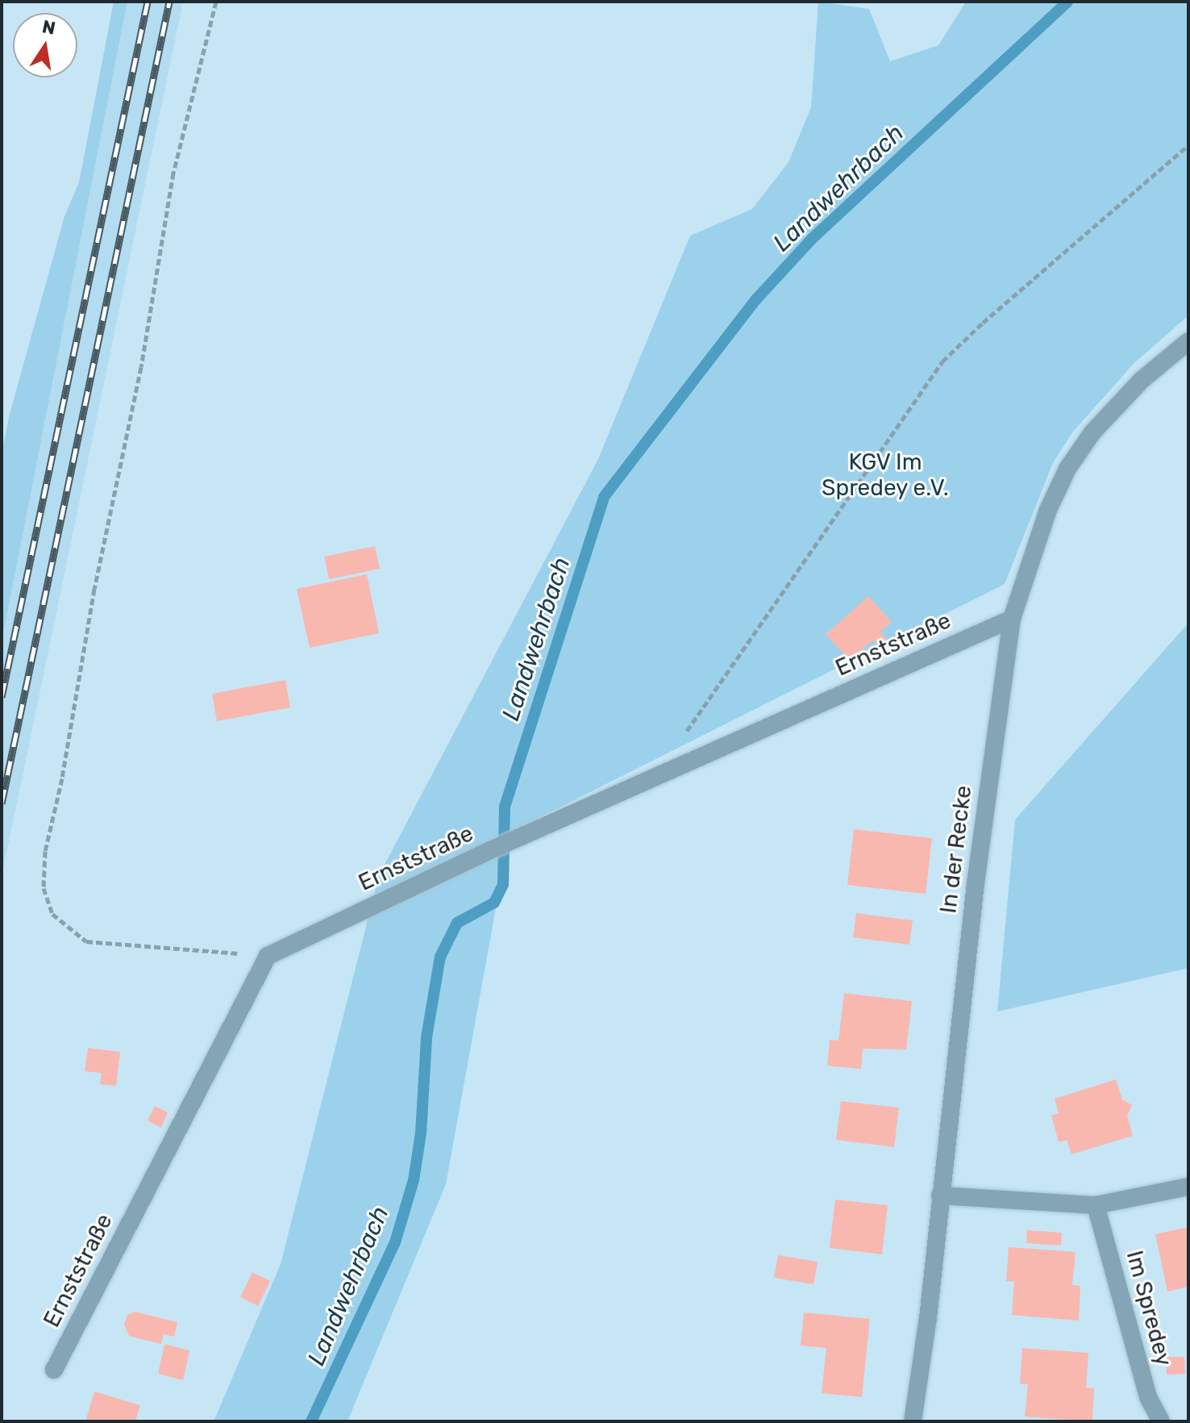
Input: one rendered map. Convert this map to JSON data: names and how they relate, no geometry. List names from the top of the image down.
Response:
{
  "streets": {
    "street": ["Ernststraße", "In der Recke", "Im Spredey"]
  },
  "crossings": [
    ["Ernststraße", "In der Recke"]
  ],
  "water": ["Landwehrbach"],
  "parks": ["KGV Im Spredey e.V."],
  "north": "top"
}
